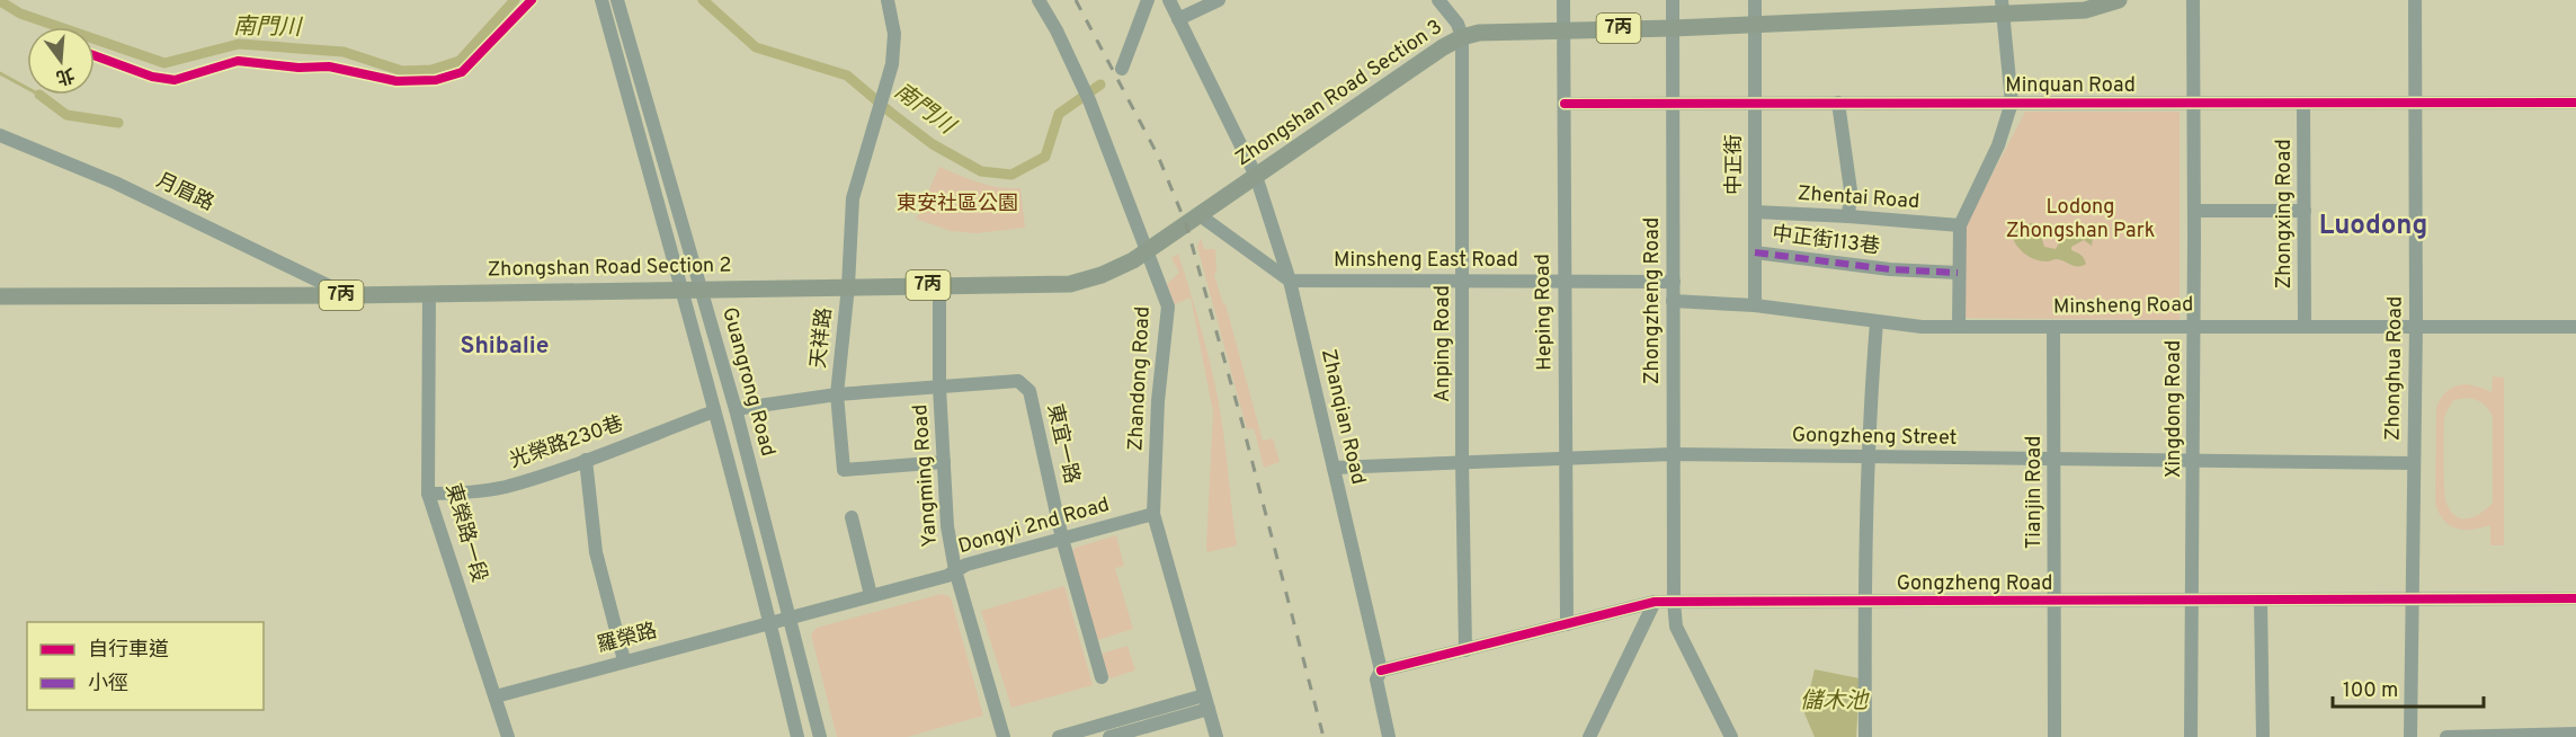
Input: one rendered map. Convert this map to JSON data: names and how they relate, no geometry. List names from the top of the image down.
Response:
{
  "streets": {
    "main road": ["7丙", "Zhongshan Road Section 3", "Zhongshan Road Section 2"],
    "street": [
      "Minquan Road",
      "中正街",
      "月眉路",
      "Zhentai Road",
      "Zhongxing Road",
      "中正街113巷",
      "Minsheng East Road",
      "Zhongzheng Road",
      "Minsheng Road",
      "Heping Road",
      "天祥路",
      "Anping Road",
      "Zhonghua Road",
      "Zhandong Road",
      "Guangrong Road",
      "Xingdong Road",
      "Zhanqian Road",
      "Gongzheng Street",
      "光榮路230巷",
      "東宜一路",
      "Yangming Road",
      "Tianjin Road",
      "Dongyi 2nd Road",
      "東榮路一段",
      "Gongzheng Road",
      "羅榮路"
    ]
  },
  "crossings": [
    ["Minquan Road", "中正街"],
    ["Minquan Road", "Zhongxing Road"],
    ["Minquan Road", "Zhongzheng Road"],
    ["Minquan Road", "Heping Road"],
    ["Minquan Road", "Zhonghua Road"],
    ["Minquan Road", "Xingdong Road"],
    ["Zhongshan Road Section 3", "中正街"],
    ["Zhongshan Road Section 3", "Zhongshan Road Section 2"],
    ["Zhongshan Road Section 3", "Zhongzheng Road"],
    ["Zhongshan Road Section 3", "Heping Road"],
    ["Zhongshan Road Section 3", "Anping Road"],
    ["Zhongshan Road Section 3", "Zhanqian Road"],
    ["中正街", "Zhentai Road"],
    ["中正街", "中正街113巷"],
    ["中正街", "Minsheng Road"],
    ["月眉路", "Zhongshan Road Section 2"],
    ["Zhongxing Road", "Minsheng Road"],
    ["Minsheng East Road", "Zhongzheng Road"],
    ["Minsheng East Road", "Heping Road"],
    ["Minsheng East Road", "Anping Road"],
    ["Minsheng East Road", "Zhanqian Road"],
    ["Zhongshan Road Section 2", "天祥路"],
    ["Zhongshan Road Section 2", "Zhandong Road"],
    ["Zhongshan Road Section 2", "Guangrong Road"],
    ["Zhongshan Road Section 2", "Yangming Road"],
    ["Zhongshan Road Section 2", "東榮路一段"],
    ["Zhongzheng Road", "Minsheng Road"],
    ["Zhongzheng Road", "Gongzheng Street"],
    ["Zhongzheng Road", "Gongzheng Road"],
    ["Minsheng Road", "Zhonghua Road"],
    ["Minsheng Road", "Xingdong Road"],
    ["Minsheng Road", "Tianjin Road"],
    ["Heping Road", "Gongzheng Street"],
    ["Heping Road", "Gongzheng Road"],
    ["天祥路", "東宜一路"],
    ["天祥路", "Yangming Road"],
    ["Anping Road", "Gongzheng Street"],
    ["Anping Road", "Gongzheng Road"],
    ["Zhonghua Road", "Gongzheng Street"],
    ["Zhonghua Road", "Gongzheng Road"],
    ["Zhandong Road", "Dongyi 2nd Road"],
    ["Guangrong Road", "光榮路230巷"],
    ["Guangrong Road", "東宜一路"],
    ["Guangrong Road", "Dongyi 2nd Road"],
    ["Guangrong Road", "羅榮路"],
    ["Xingdong Road", "Gongzheng Street"],
    ["Xingdong Road", "Gongzheng Road"],
    ["Zhanqian Road", "Gongzheng Street"],
    ["Zhanqian Road", "Gongzheng Road"],
    ["Gongzheng Street", "Tianjin Road"],
    ["光榮路230巷", "東榮路一段"],
    ["東宜一路", "Yangming Road"],
    ["東宜一路", "Dongyi 2nd Road"],
    ["Yangming Road", "Dongyi 2nd Road"],
    ["Tianjin Road", "Gongzheng Road"],
    ["Dongyi 2nd Road", "羅榮路"],
    ["東榮路一段", "羅榮路"]
  ],
  "districts": ["Luodong", "Shibalie"],
  "water": ["南門川", "儲木池"],
  "parks": ["東安社區公園", "Lodong Zhongshan Park"],
  "legend": ["自行車道", "小徑"],
  "scale_bar": "100 m",
  "north": "bottom"
}
